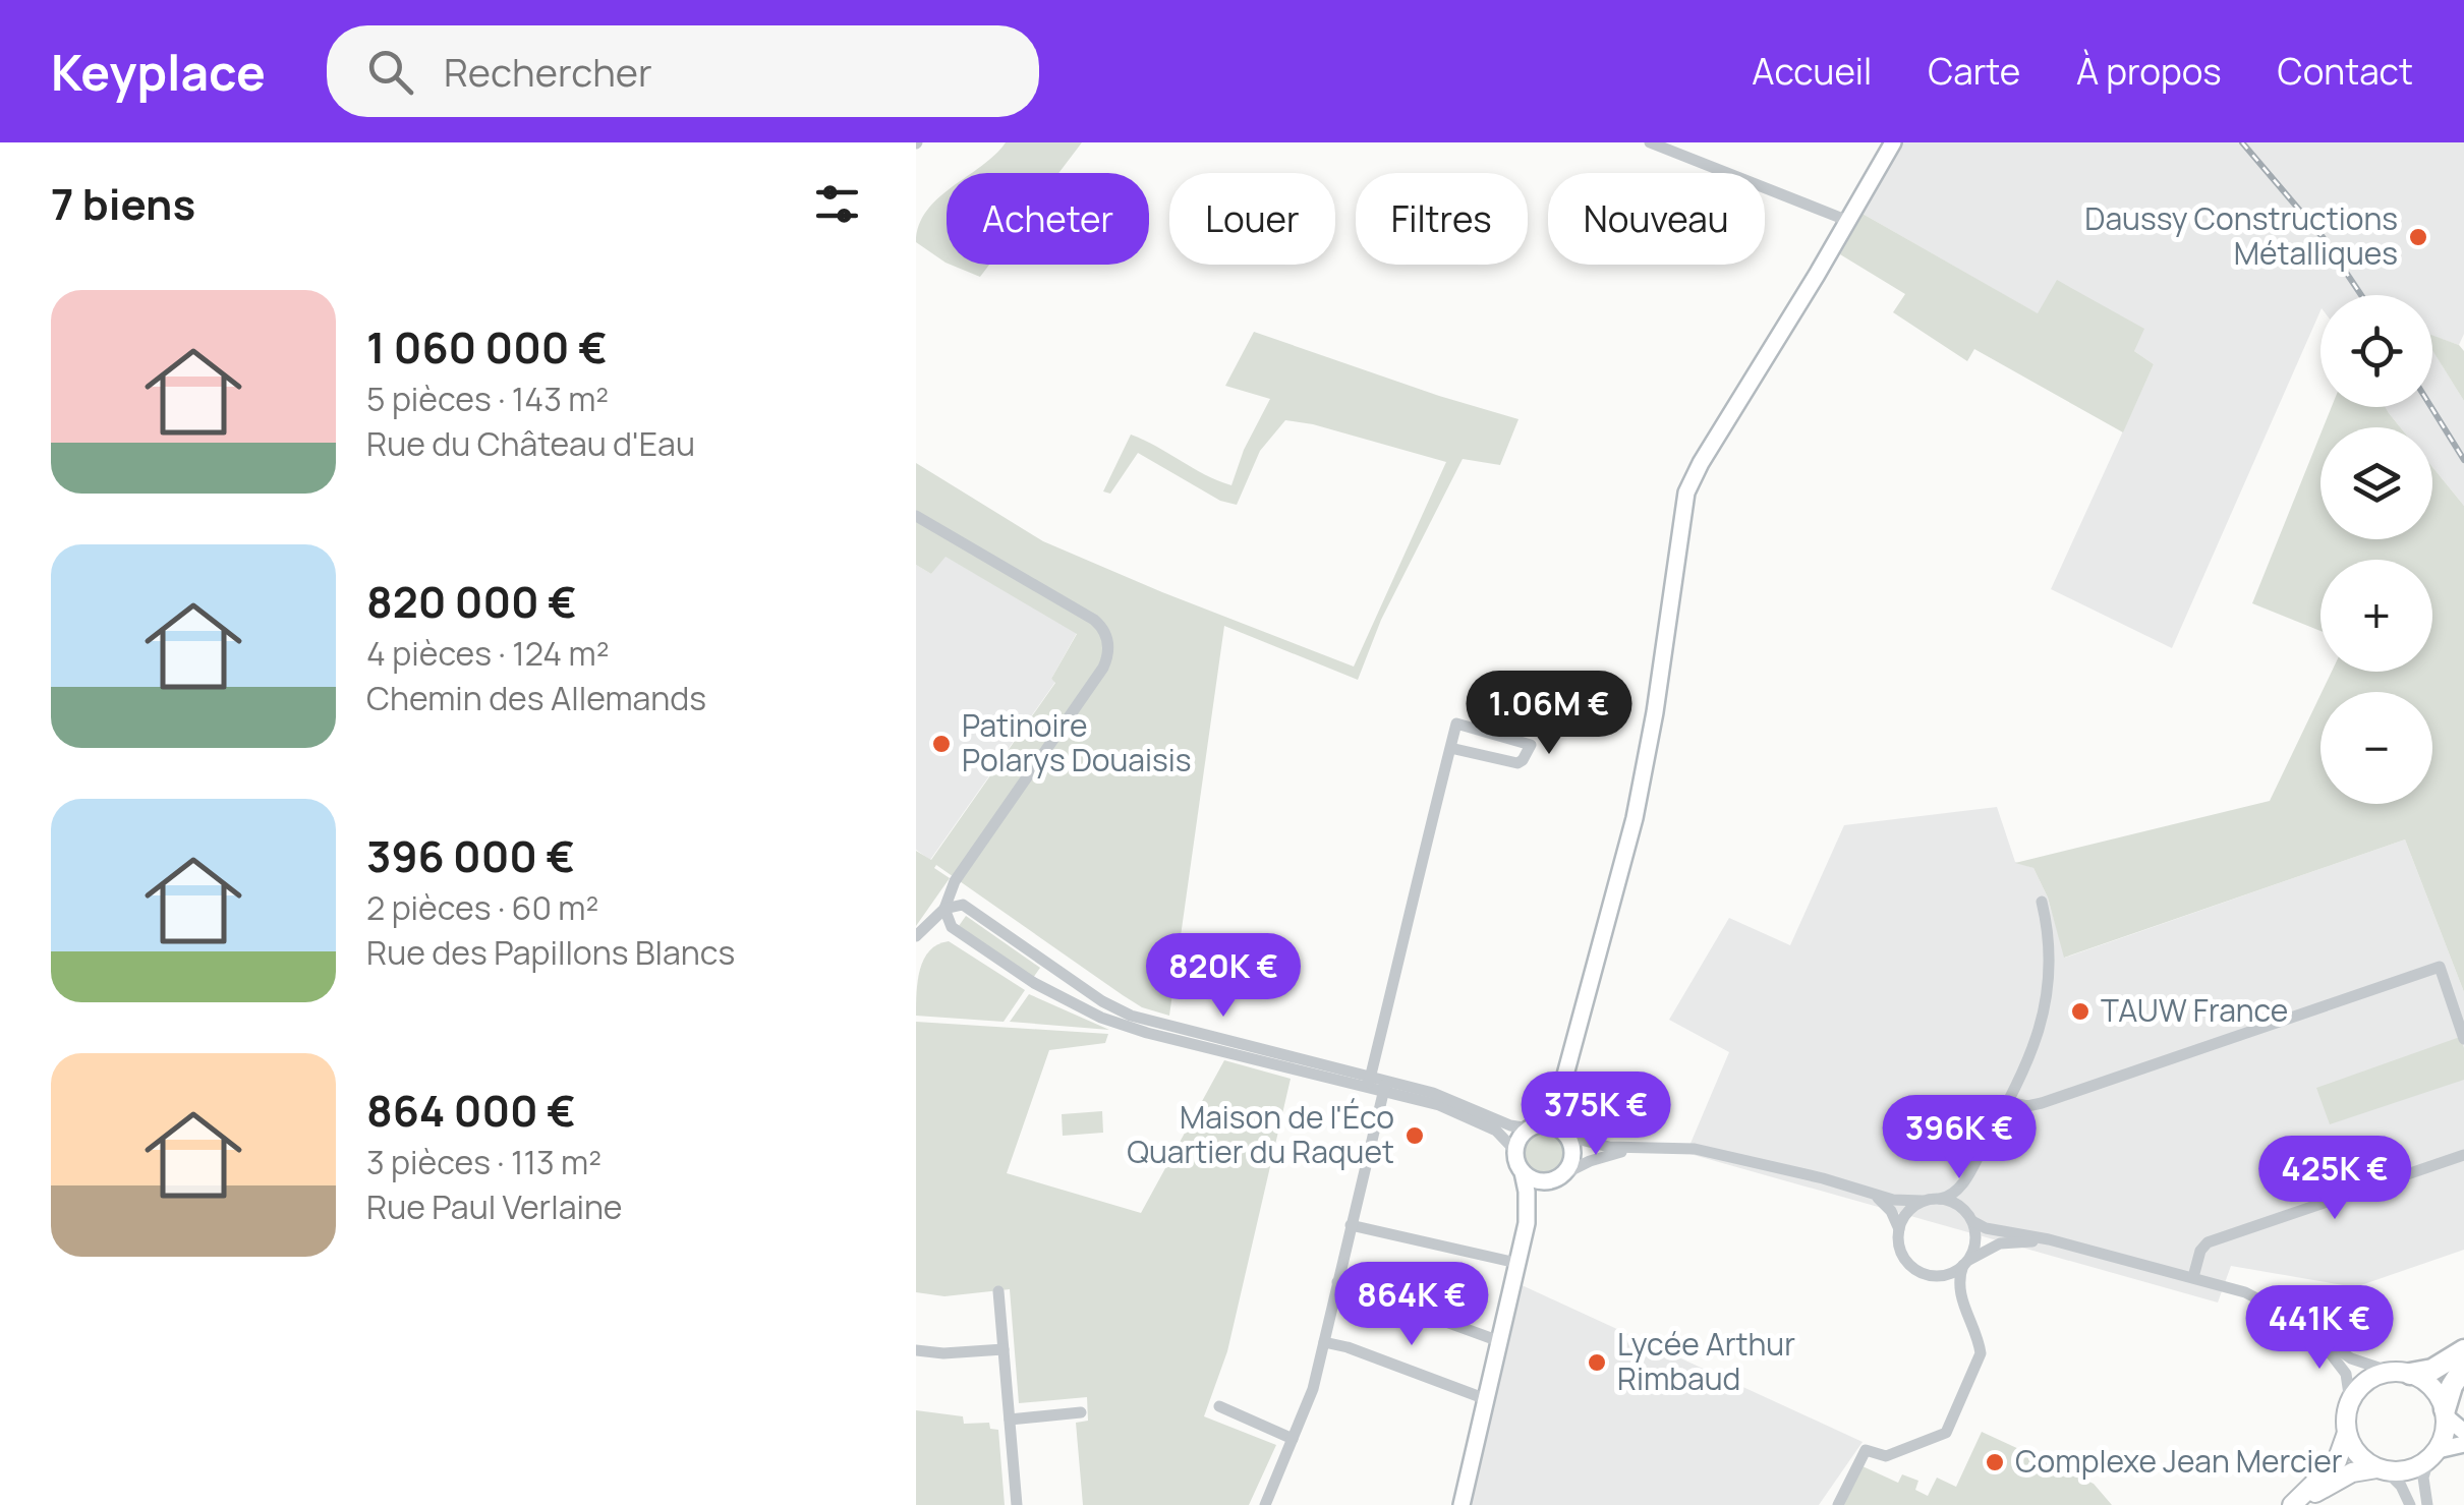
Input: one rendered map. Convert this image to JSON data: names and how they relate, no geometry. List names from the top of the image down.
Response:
{
  "places": [
    "Daussy Constructions Métalliques",
    "Patinoire Polarys Douaisis",
    "TAUW France",
    "Maison de l'Éco Quartier du Raquet",
    "Lycée Arthur Rimbaud",
    "Complexe Jean Mercier"
  ],
  "page": {
    "header": "Keyplace",
    "search": "Rechercher",
    "nav": [
      "Accueil",
      "Carte",
      "À propos",
      "Contact"
    ],
    "heading": "7 biens",
    "chip": [
      "Acheter",
      "Louer",
      "Filtres",
      "Nouveau"
    ],
    "list": [
      {
        "name": "1 060 000 €",
        "note": "5 pièces · 143 m² · Rue du Château d'Eau"
      },
      {
        "name": "820 000 €",
        "note": "4 pièces · 124 m² · Chemin des Allemands"
      },
      {
        "name": "396 000 €",
        "note": "2 pièces · 60 m² · Rue des Papillons Blancs"
      },
      {
        "name": "864 000 €",
        "note": "3 pièces · 113 m² · Rue Paul Verlaine"
      }
    ],
    "map_buttons": ["+", "−"],
    "price": [
      "1.06M €",
      "820K €",
      "375K €",
      "396K €",
      "425K €",
      "864K €",
      "441K €"
    ]
  }
}
